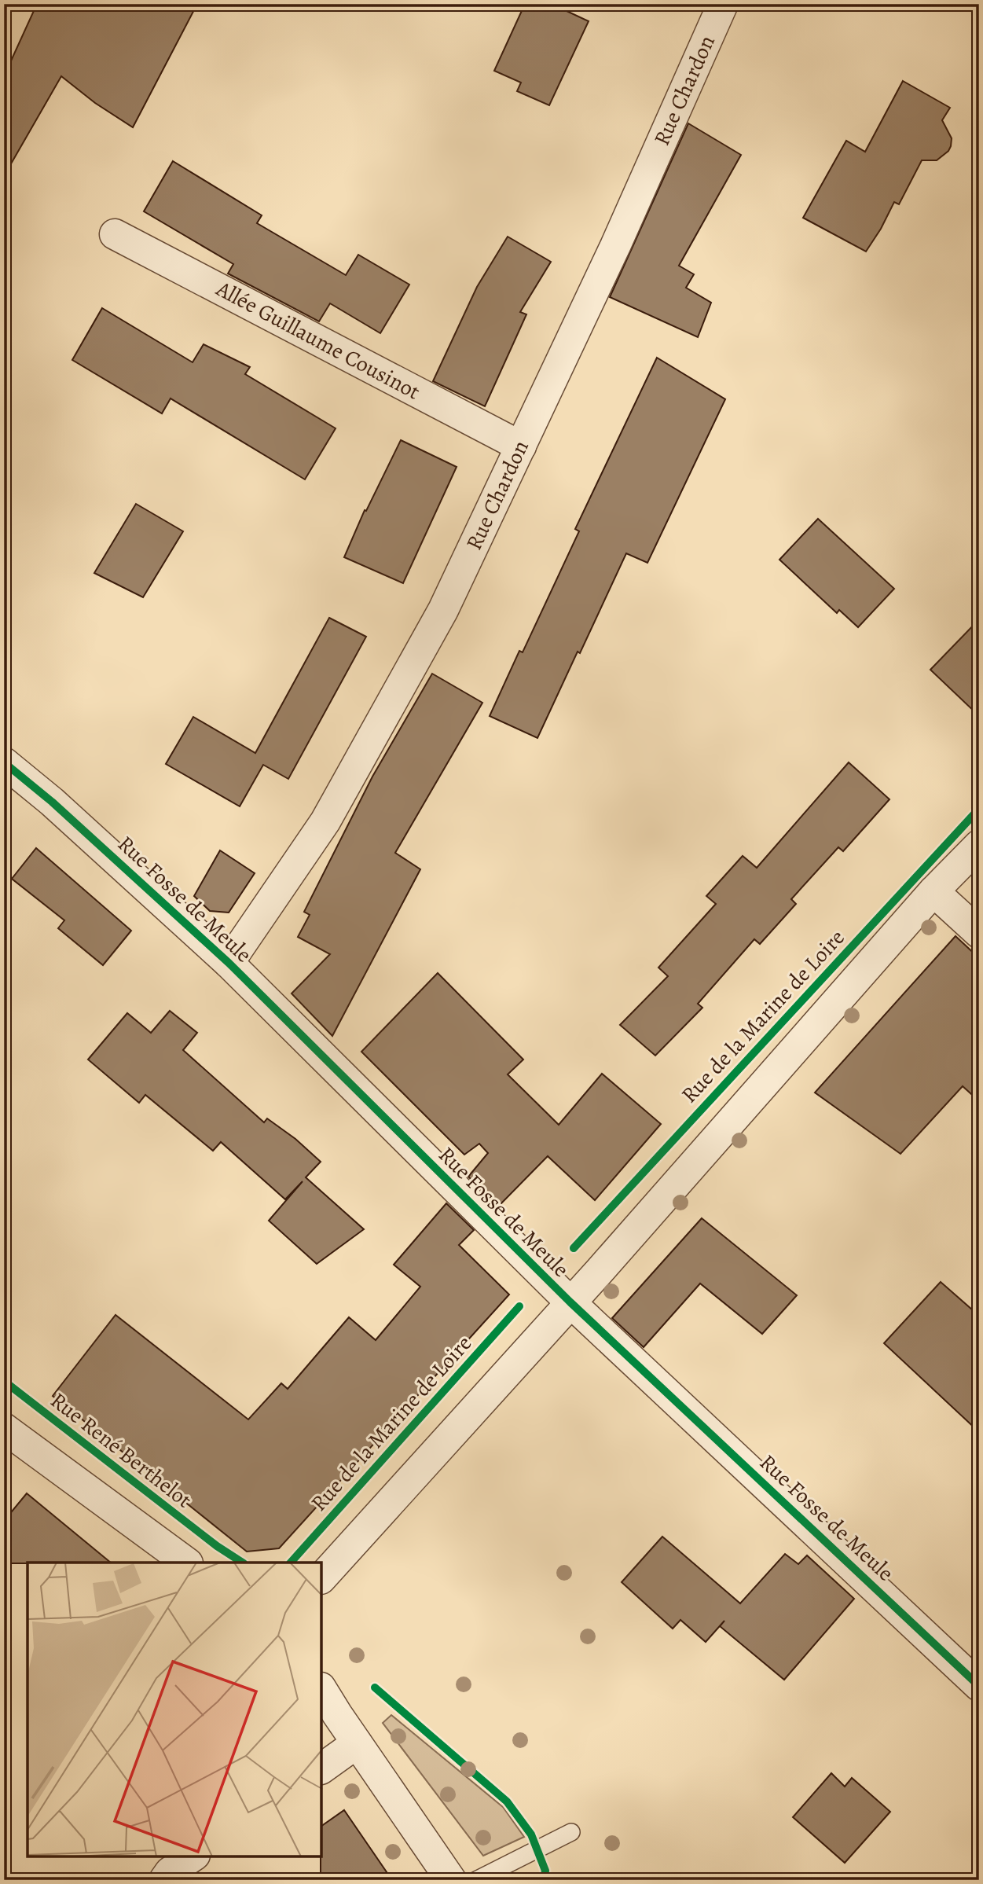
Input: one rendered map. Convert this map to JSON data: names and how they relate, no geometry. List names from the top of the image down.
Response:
{
  "streets": {
    "street": [
      "Rue Chardon",
      "Allée Guillaume Cousinot",
      "Rue Fosse de Meule",
      "Rue de la Marine de Loire"
    ],
    "cycle path": ["Rue René Berthelot"]
  },
  "crossings": [
    ["Rue Chardon", "Allée Guillaume Cousinot"],
    ["Rue Chardon", "Rue Fosse de Meule"],
    ["Rue Fosse de Meule", "Rue de la Marine de Loire"]
  ]
}
